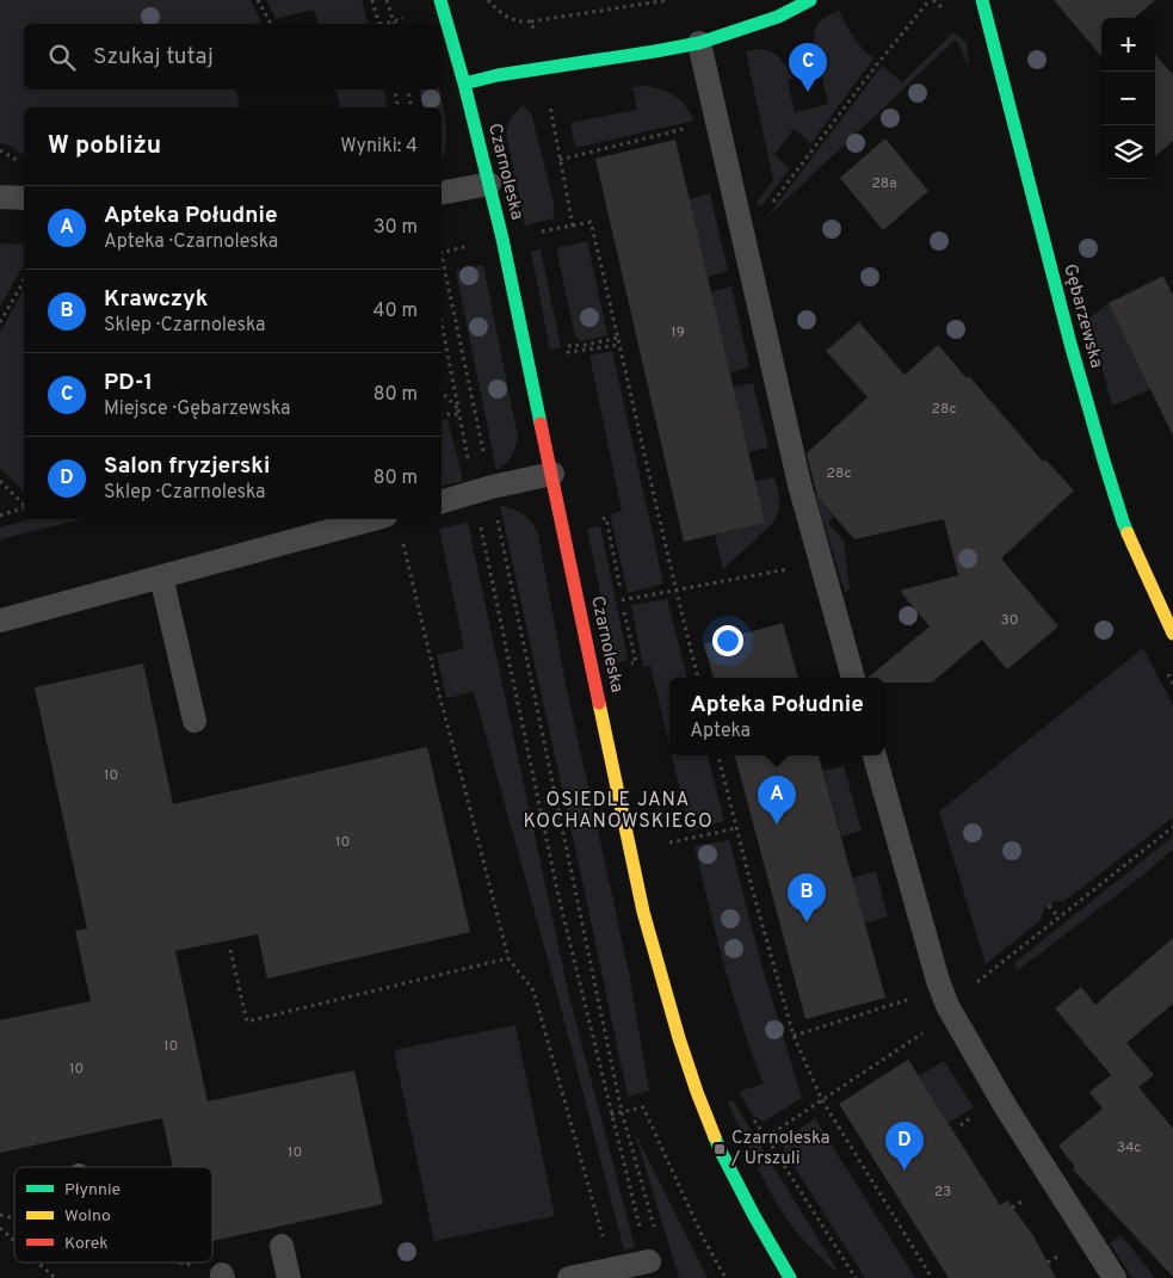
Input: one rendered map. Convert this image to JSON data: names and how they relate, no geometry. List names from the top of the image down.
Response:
{
  "streets": {
    "street": ["Czarnoleska", "Gębarzewska"]
  },
  "districts": ["OSIEDLE JANA KOCHANOWSKIEGO"],
  "places": {
    "transit": ["Czarnoleska / Urszuli"]
  },
  "house_numbers": [
    "28a",
    "19",
    "28c",
    "28c",
    "30",
    "10",
    "10",
    "10",
    "10",
    "34c",
    "10",
    "23"
  ],
  "legend": ["Płynnie", "Wolno", "Korek"],
  "page": {
    "map_buttons": ["+", "−"],
    "search": "Szukaj tutaj",
    "pins": [
      "C",
      "A",
      "B",
      "D"
    ],
    "heading": ["W pobliżu", "Wyniki: 4"],
    "list": [
      {
        "mark": "A",
        "name": "Apteka Południe",
        "note": "Apteka · Czarnoleska",
        "value": "30 m"
      },
      {
        "mark": "B",
        "name": "Krawczyk",
        "note": "Sklep · Czarnoleska",
        "value": "40 m"
      },
      {
        "mark": "C",
        "name": "PD-1",
        "note": "Miejsce · Gębarzewska",
        "value": "80 m"
      },
      {
        "mark": "D",
        "name": "Salon fryzjerski",
        "note": "Sklep · Czarnoleska",
        "value": "80 m"
      }
    ],
    "popup": ["Apteka Południe", "Apteka"]
  }
}
